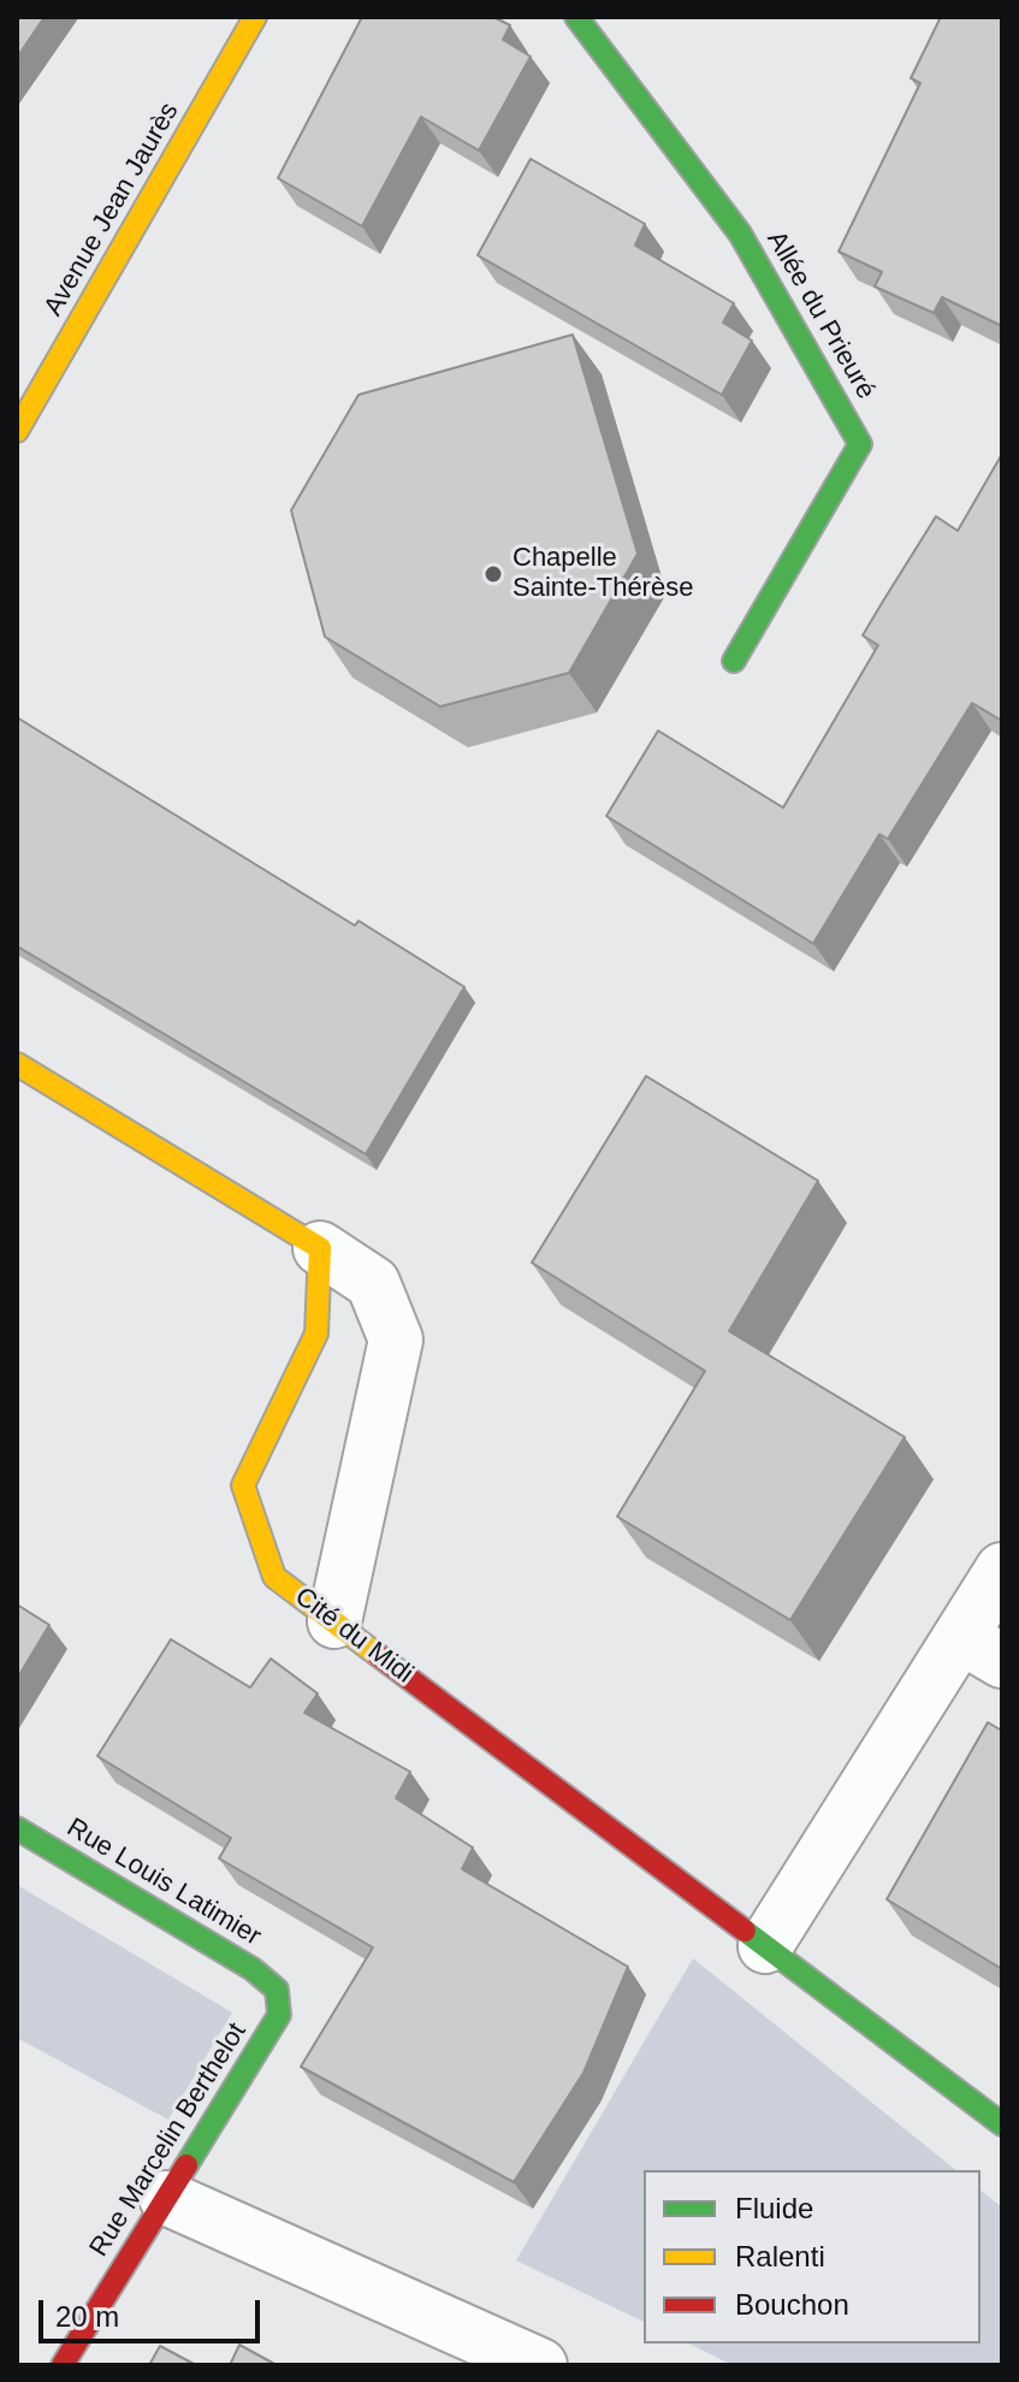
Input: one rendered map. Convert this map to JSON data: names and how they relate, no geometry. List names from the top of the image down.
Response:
{
  "streets": {
    "street": [
      "Avenue Jean Jaurès",
      "Allée du Prieuré",
      "Cité du Midi",
      "Rue Louis Latimier",
      "Rue Marcelin Berthelot"
    ]
  },
  "crossings": [
    ["Rue Louis Latimier", "Rue Marcelin Berthelot"]
  ],
  "places": ["Chapelle Sainte-Thérèse"],
  "legend": ["Fluide", "Ralenti", "Bouchon"],
  "scale_bar": "20 m"
}
